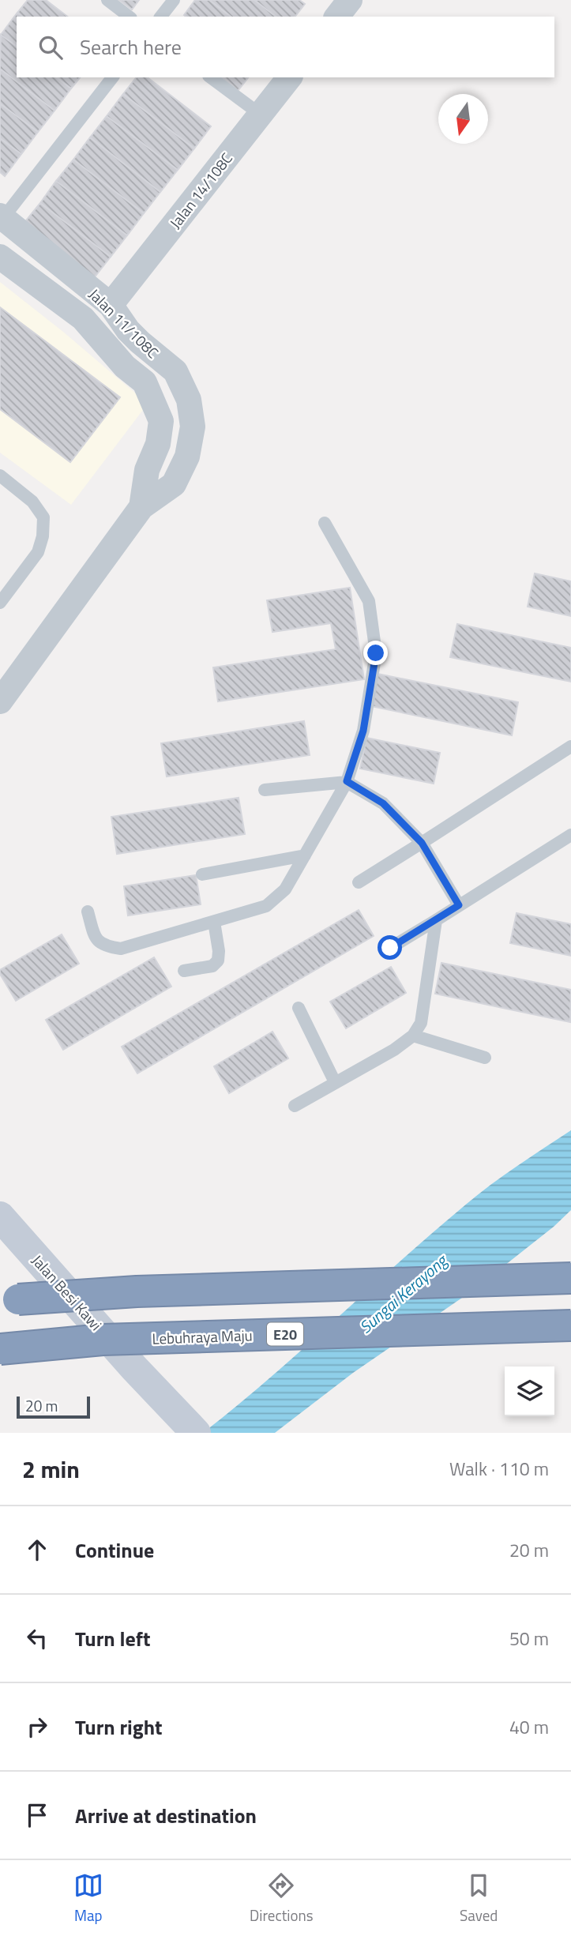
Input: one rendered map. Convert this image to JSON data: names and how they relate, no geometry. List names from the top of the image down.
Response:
{
  "streets": {
    "highway": ["E20", "Lebuhraya Maju"],
    "street": ["Jalan 14/108C", "Jalan 11/108C", "Jalan Besi Kawi"]
  },
  "crossings": [
    ["Jalan 14/108C", "Jalan 11/108C"]
  ],
  "water": ["Sungai Kerayong"],
  "scale_bar": "20 m",
  "north": "bottom",
  "page": {
    "search": "Search here",
    "scale": "20 m",
    "heading": ["2 min", "Walk · 110 m"],
    "list": [
      ["Continue", "20 m"],
      ["Turn left", "50 m"],
      ["Turn right", "40 m"],
      "Arrive at destination"
    ],
    "nav": ["Map", "Directions", "Saved"]
  }
}
